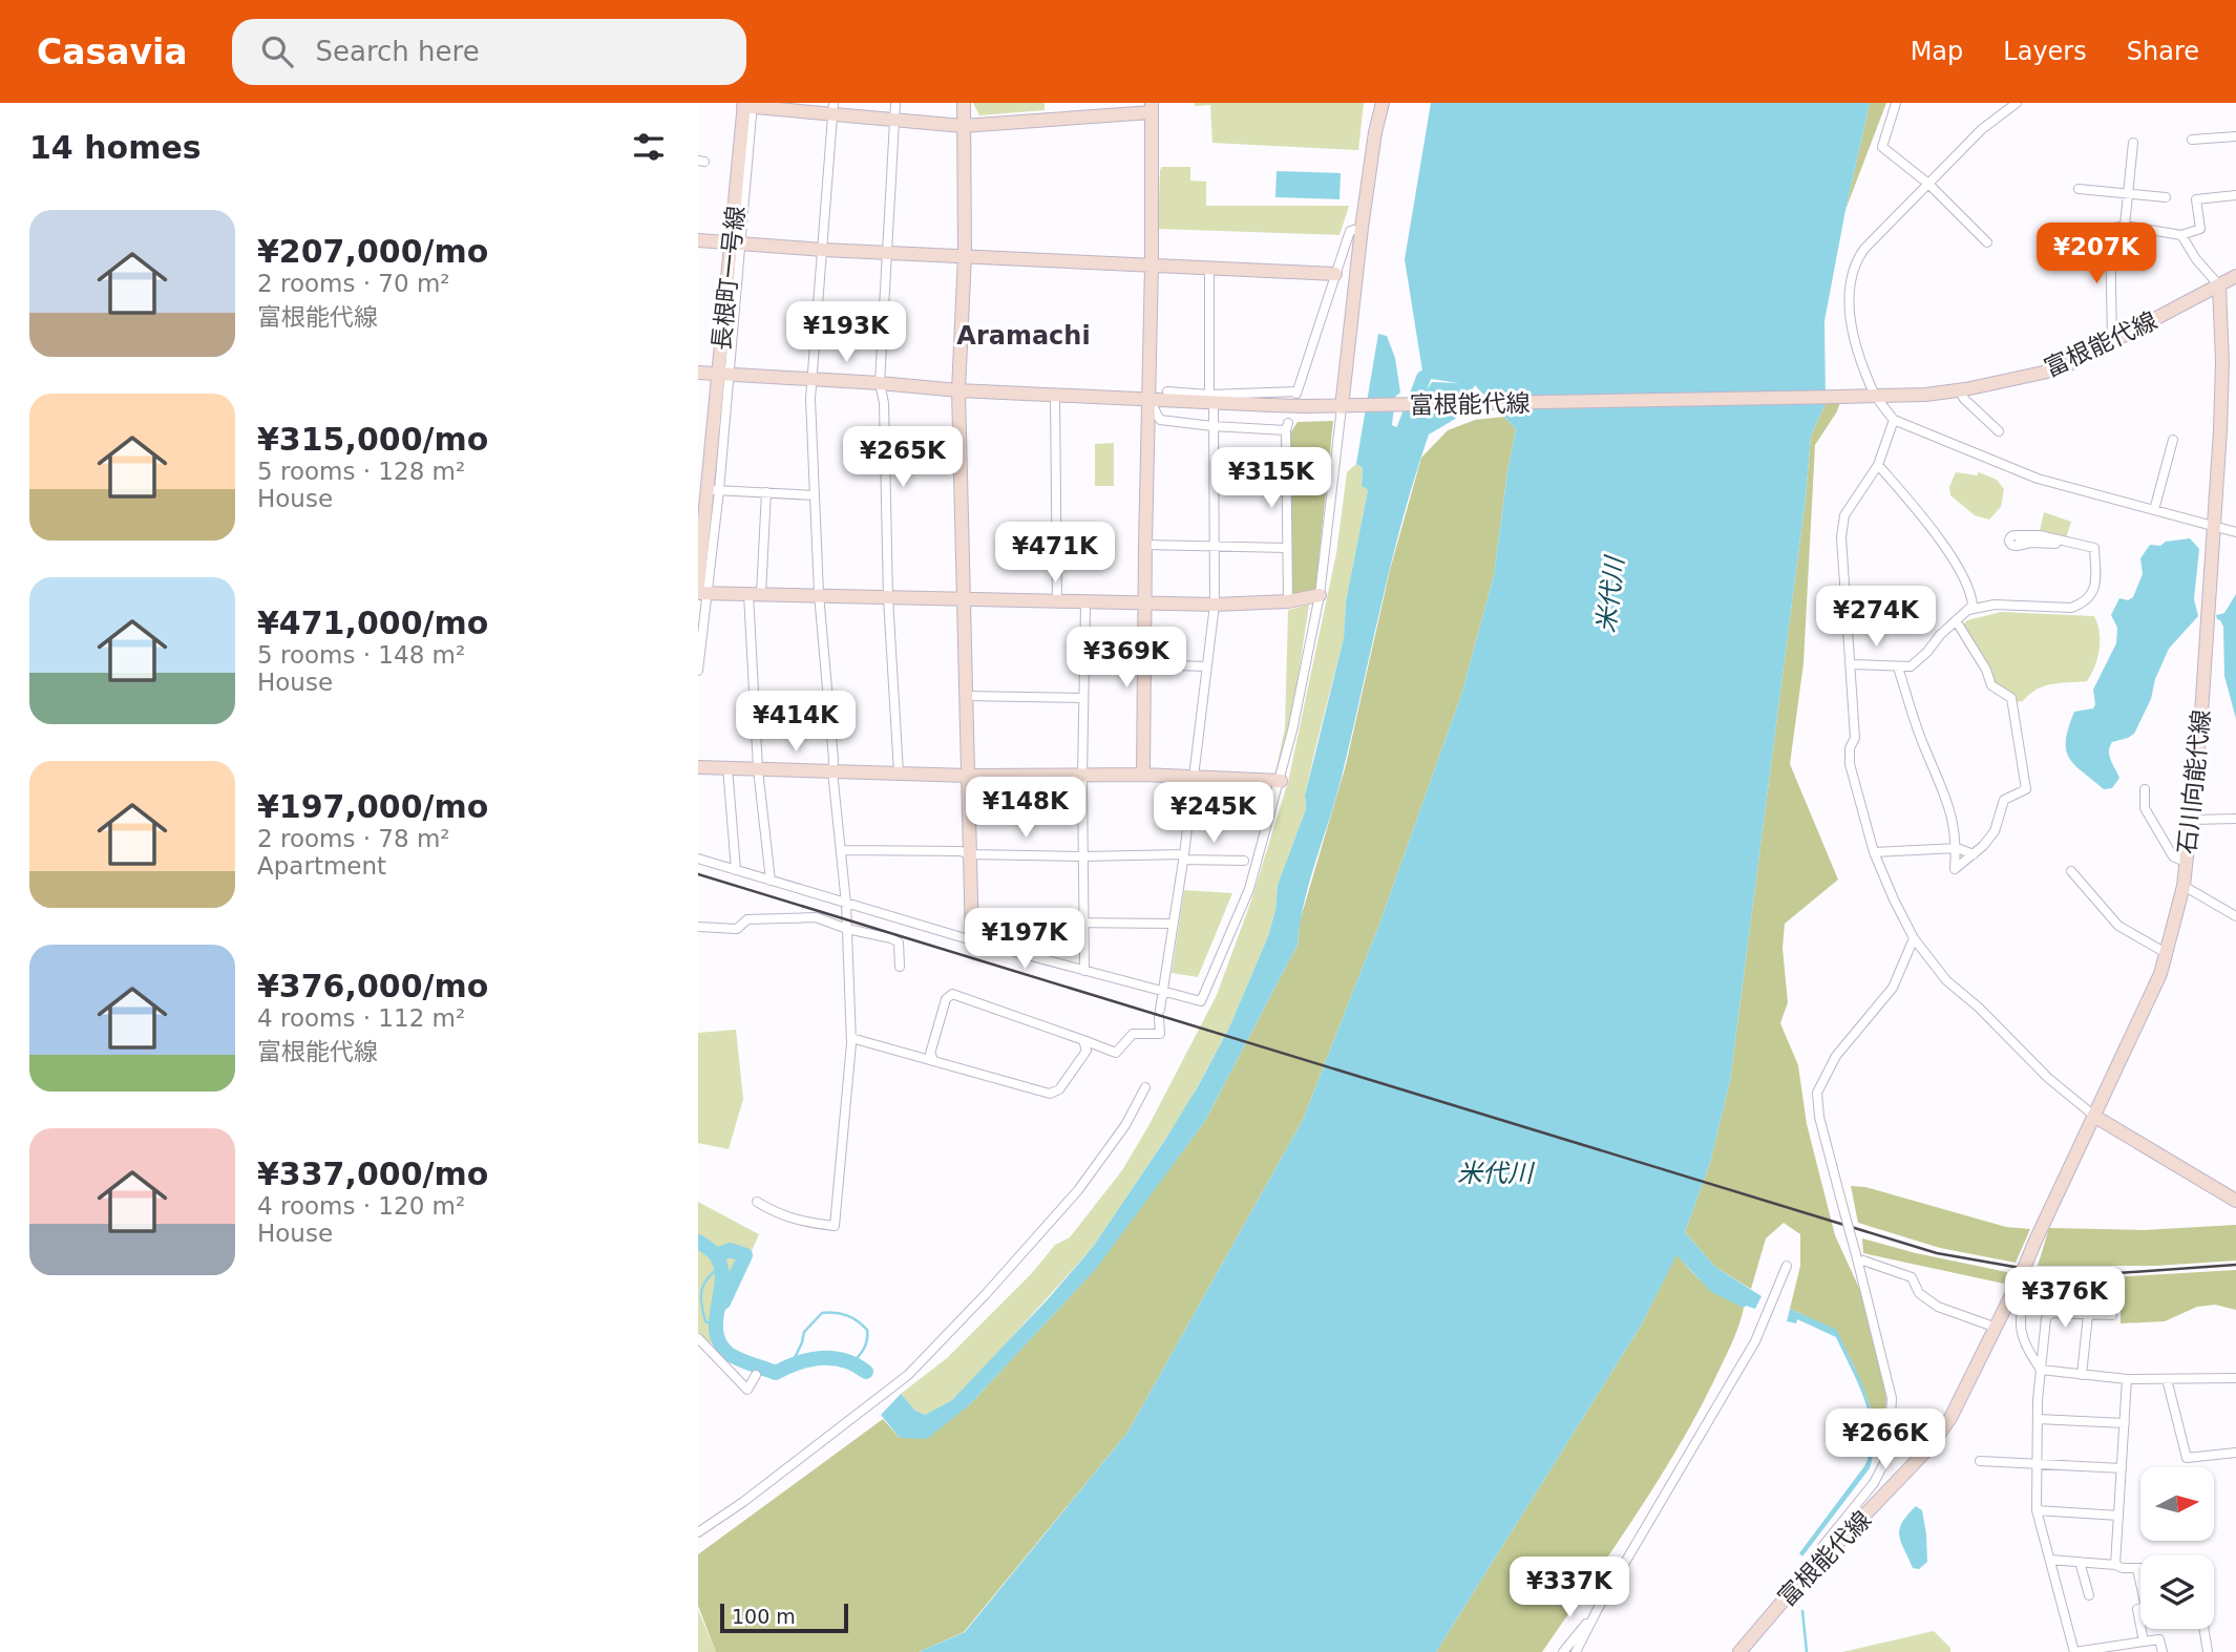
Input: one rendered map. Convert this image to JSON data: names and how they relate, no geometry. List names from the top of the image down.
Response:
{
  "streets": {
    "street": ["長根町一号線", "富根能代線", "石川向能代線"]
  },
  "crossings": [
    ["長根町一号線", "富根能代線"],
    ["富根能代線", "石川向能代線"]
  ],
  "districts": ["Aramachi"],
  "water": ["米代川"],
  "scale_bar": "100 m",
  "north": "right",
  "page": {
    "header": "Casavia",
    "search": "Search here",
    "nav": ["Map", "Layers", "Share"],
    "heading": "14 homes",
    "list": [
      {
        "name": "¥207,000/mo",
        "note": "2 rooms · 70 m² · 富根能代線"
      },
      {
        "name": "¥315,000/mo",
        "note": "5 rooms · 128 m² · House"
      },
      {
        "name": "¥471,000/mo",
        "note": "5 rooms · 148 m² · House"
      },
      {
        "name": "¥197,000/mo",
        "note": "2 rooms · 78 m² · Apartment"
      },
      {
        "name": "¥376,000/mo",
        "note": "4 rooms · 112 m² · 富根能代線"
      },
      {
        "name": "¥337,000/mo",
        "note": "4 rooms · 120 m² · House"
      }
    ],
    "price": [
      "¥207K",
      "¥193K",
      "¥265K",
      "¥315K",
      "¥471K",
      "¥274K",
      "¥369K",
      "¥414K",
      "¥148K",
      "¥245K",
      "¥197K",
      "¥376K",
      "¥266K",
      "¥337K"
    ],
    "scale": "100 m"
  }
}
